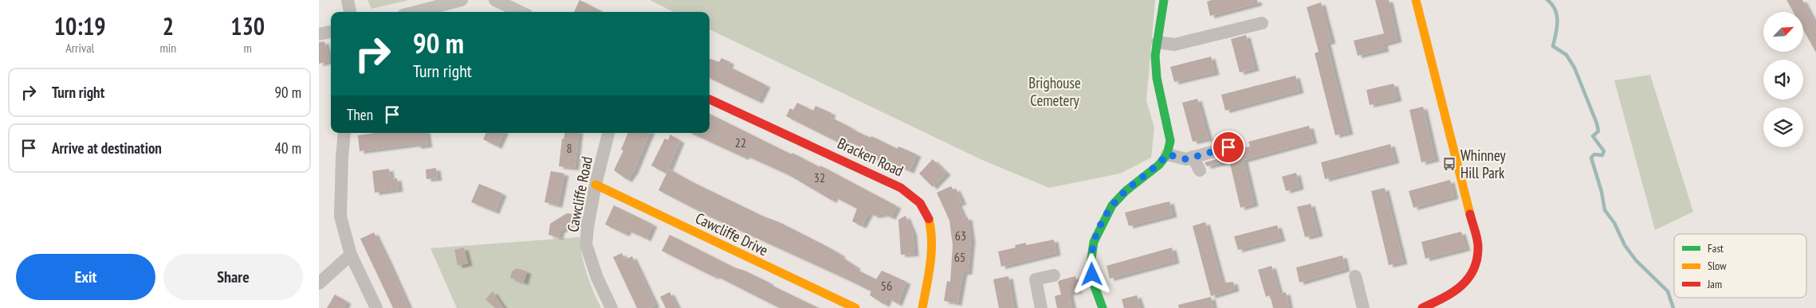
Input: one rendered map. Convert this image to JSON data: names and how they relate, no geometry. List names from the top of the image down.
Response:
{
  "streets": {
    "street": ["Bracken Road", "Cawcliffe Road", "Cawcliffe Drive"]
  },
  "crossings": [
    ["Cawcliffe Road", "Cawcliffe Drive"]
  ],
  "parks": ["Brighouse Cemetery"],
  "places": {
    "bus stop": ["Whinney Hill Park"]
  },
  "house_numbers": [
    "22",
    "8",
    "32",
    "63",
    "65",
    "56"
  ],
  "legend": ["Fast", "Slow", "Jam"],
  "north": "top right",
  "page": {
    "eta": [
      "10:19",
      "Arrival",
      "2",
      "min",
      "130",
      "m"
    ],
    "turn": ["90 m", "Turn right"],
    "list": [
      {
        "name": "Turn right",
        "value": "90 m"
      },
      {
        "name": "Arrive at destination",
        "value": "40 m"
      }
    ],
    "then": "Then",
    "buttons": ["Exit", "Share"]
  }
}
